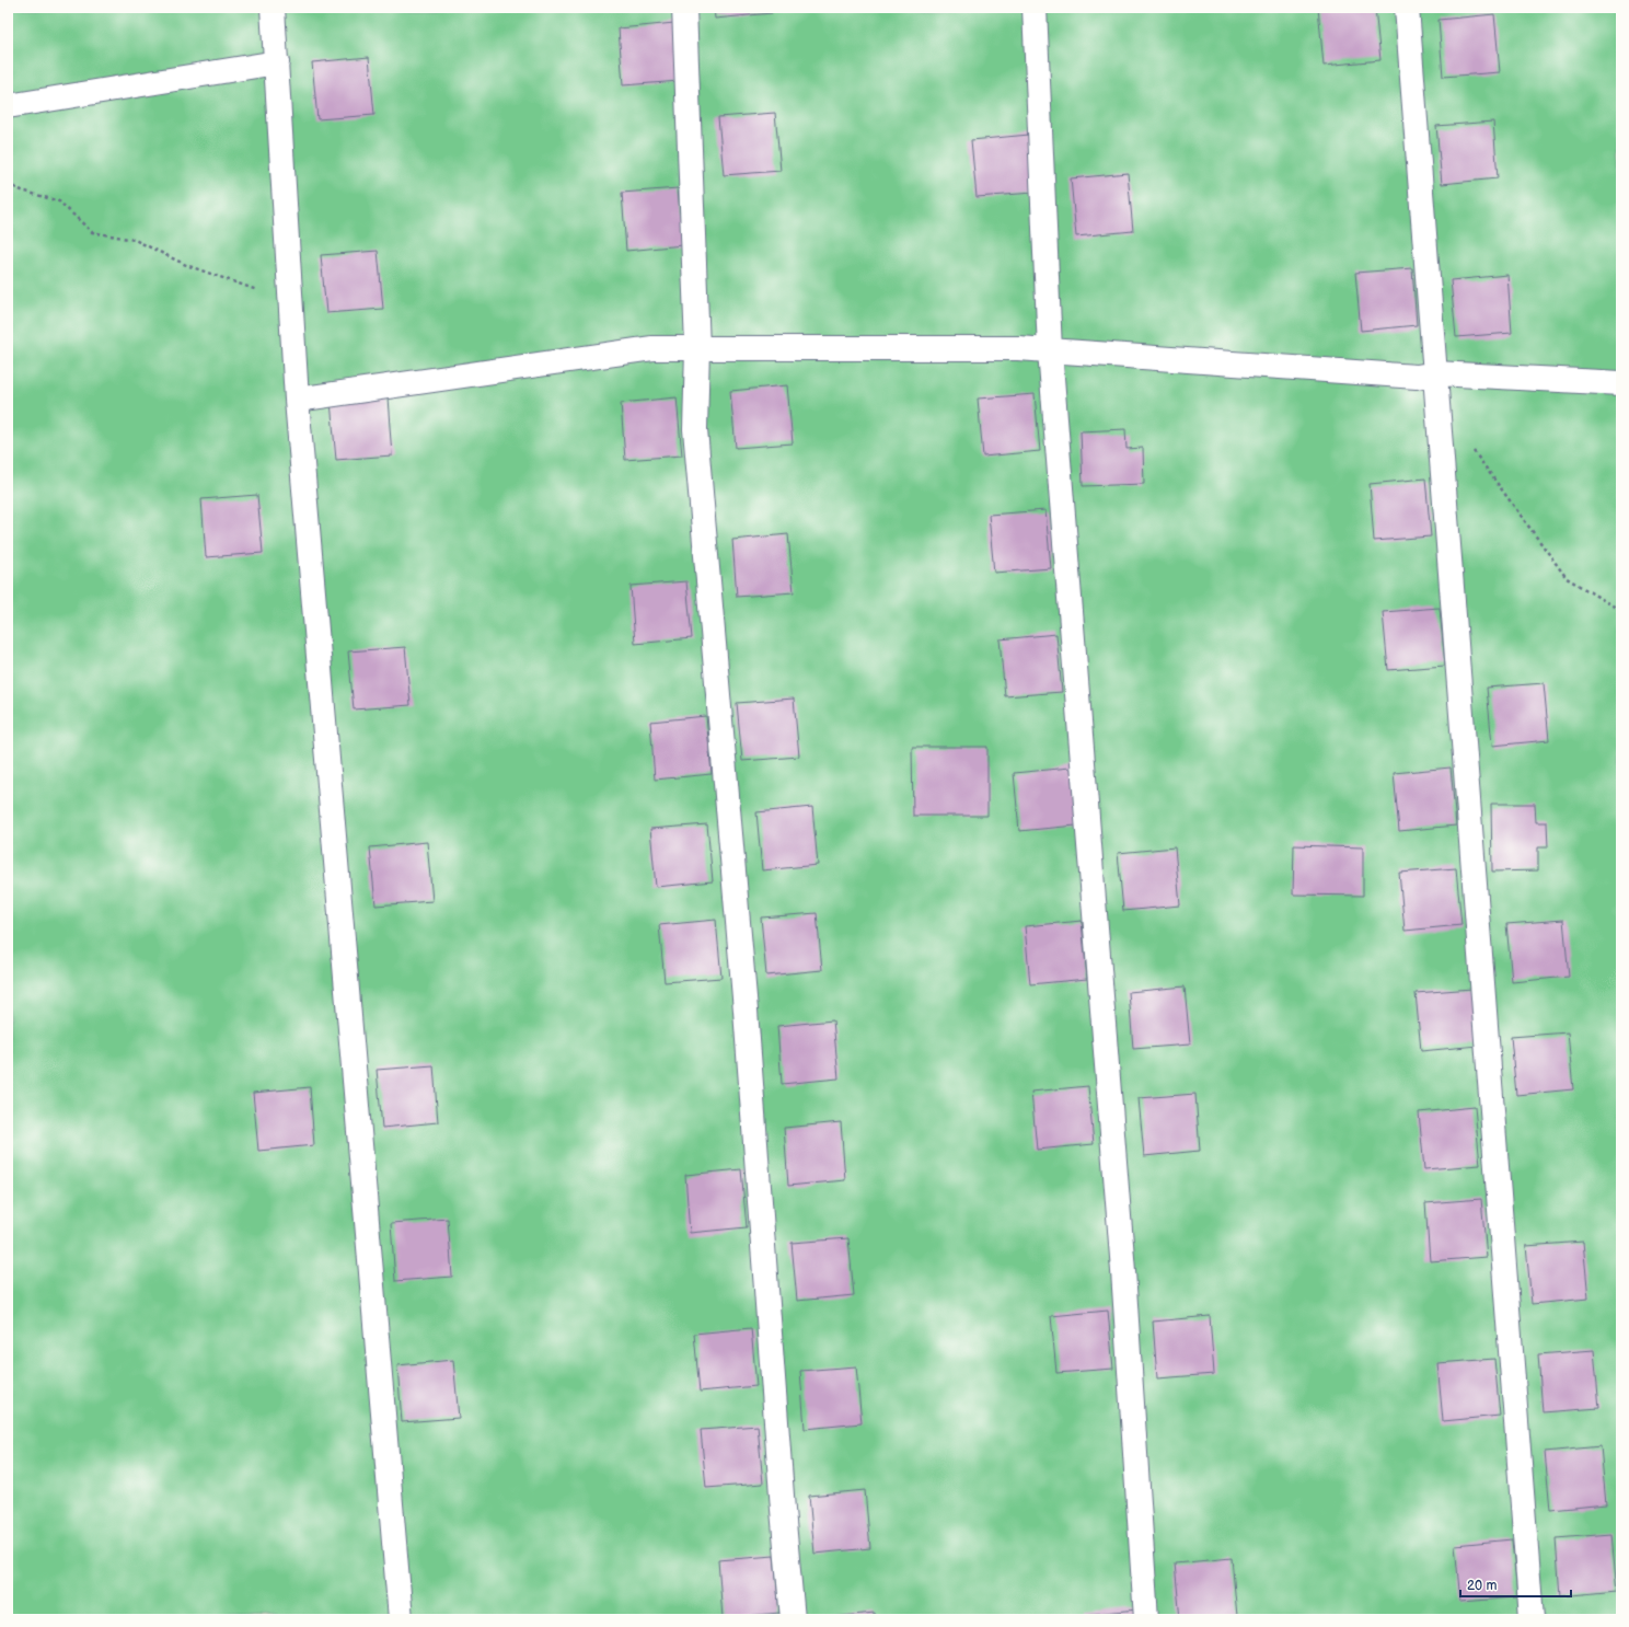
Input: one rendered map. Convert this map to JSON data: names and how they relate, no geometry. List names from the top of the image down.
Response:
{
  "scale_bar": "20 m"
}
